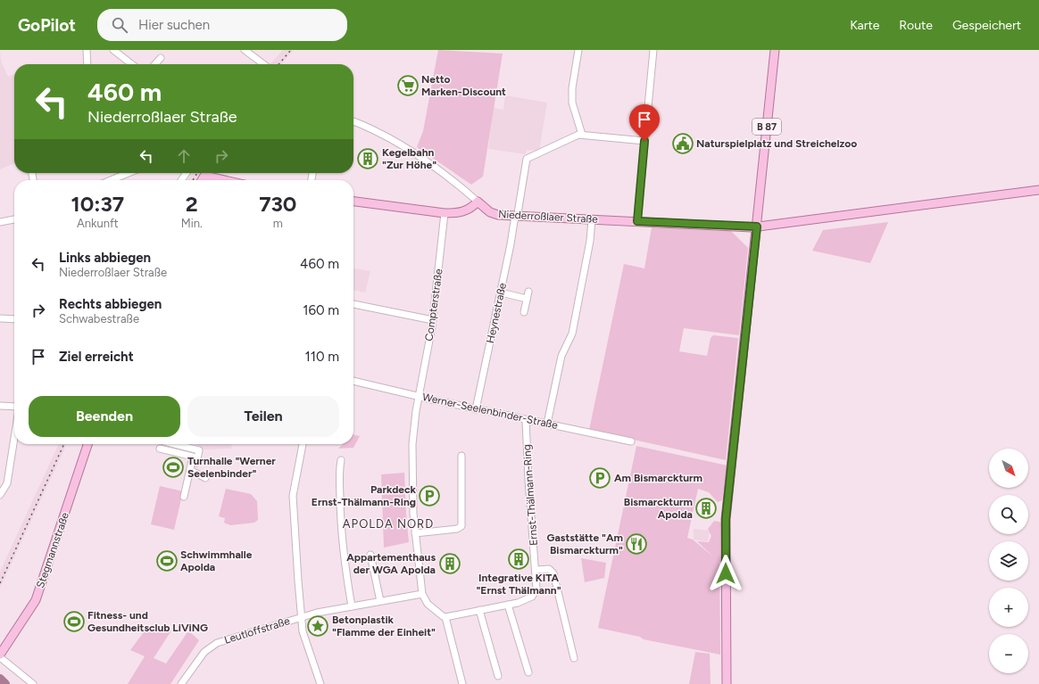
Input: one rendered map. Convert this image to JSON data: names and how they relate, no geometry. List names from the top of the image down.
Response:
{
  "streets": {
    "main road": ["B 87", "Niederroßlaer Straße", "Stegmannstraße"],
    "street": [
      "Compterstraße",
      "Heynestraße",
      "Werner-Seelenbinder-Straße",
      "Ernst-Thälmann-Ring",
      "Leutloffstraße"
    ]
  },
  "crossings": [
    ["B 87", "Niederroßlaer Straße"],
    ["Niederroßlaer Straße", "Heynestraße"],
    ["Compterstraße", "Werner-Seelenbinder-Straße"],
    ["Heynestraße", "Werner-Seelenbinder-Straße"],
    ["Werner-Seelenbinder-Straße", "Ernst-Thälmann-Ring"]
  ],
  "districts": ["APOLDA NORD"],
  "places": {
    "supermarket": ["Netto Marken-Discount"],
    "public building": ["Naturspielplatz und Streichelzoo"],
    "building": [
      "Kegelbahn \"Zur Höhe\"",
      "Bismarckturm Apolda",
      "Integrative KITA \"Ernst Thälmann\"",
      "Appartementhaus der WGA Apolda"
    ],
    "sports": ["Turnhalle \"Werner Seelenbinder\"", "Schwimmhalle Apolda", "Fitness- und Gesundheitsclub LiViNG"],
    "parking": ["Am Bismarckturm", "Parkdeck Ernst-Thälmann-Ring"],
    "restaurant": ["Gaststätte \"Am Bismarckturm\""],
    "place": ["Betonplastik \"Flamme der Einheit\""]
  },
  "north": "bottom right",
  "page": {
    "header": "GoPilot",
    "search": "Hier suchen",
    "nav": ["Karte", "Route", "Gespeichert"],
    "turn": ["460 m", "Niederroßlaer Straße"],
    "eta": [
      "10:37",
      "Ankunft",
      "2",
      "Min.",
      "730",
      "m"
    ],
    "list": [
      {
        "name": "Links abbiegen",
        "note": "Niederroßlaer Straße",
        "value": "460 m"
      },
      {
        "name": "Rechts abbiegen",
        "note": "Schwabestraße",
        "value": "160 m"
      },
      {
        "name": "Ziel erreicht",
        "value": "110 m"
      }
    ],
    "buttons": ["Beenden", "Teilen"],
    "map_buttons": ["+", "−"]
  }
}
